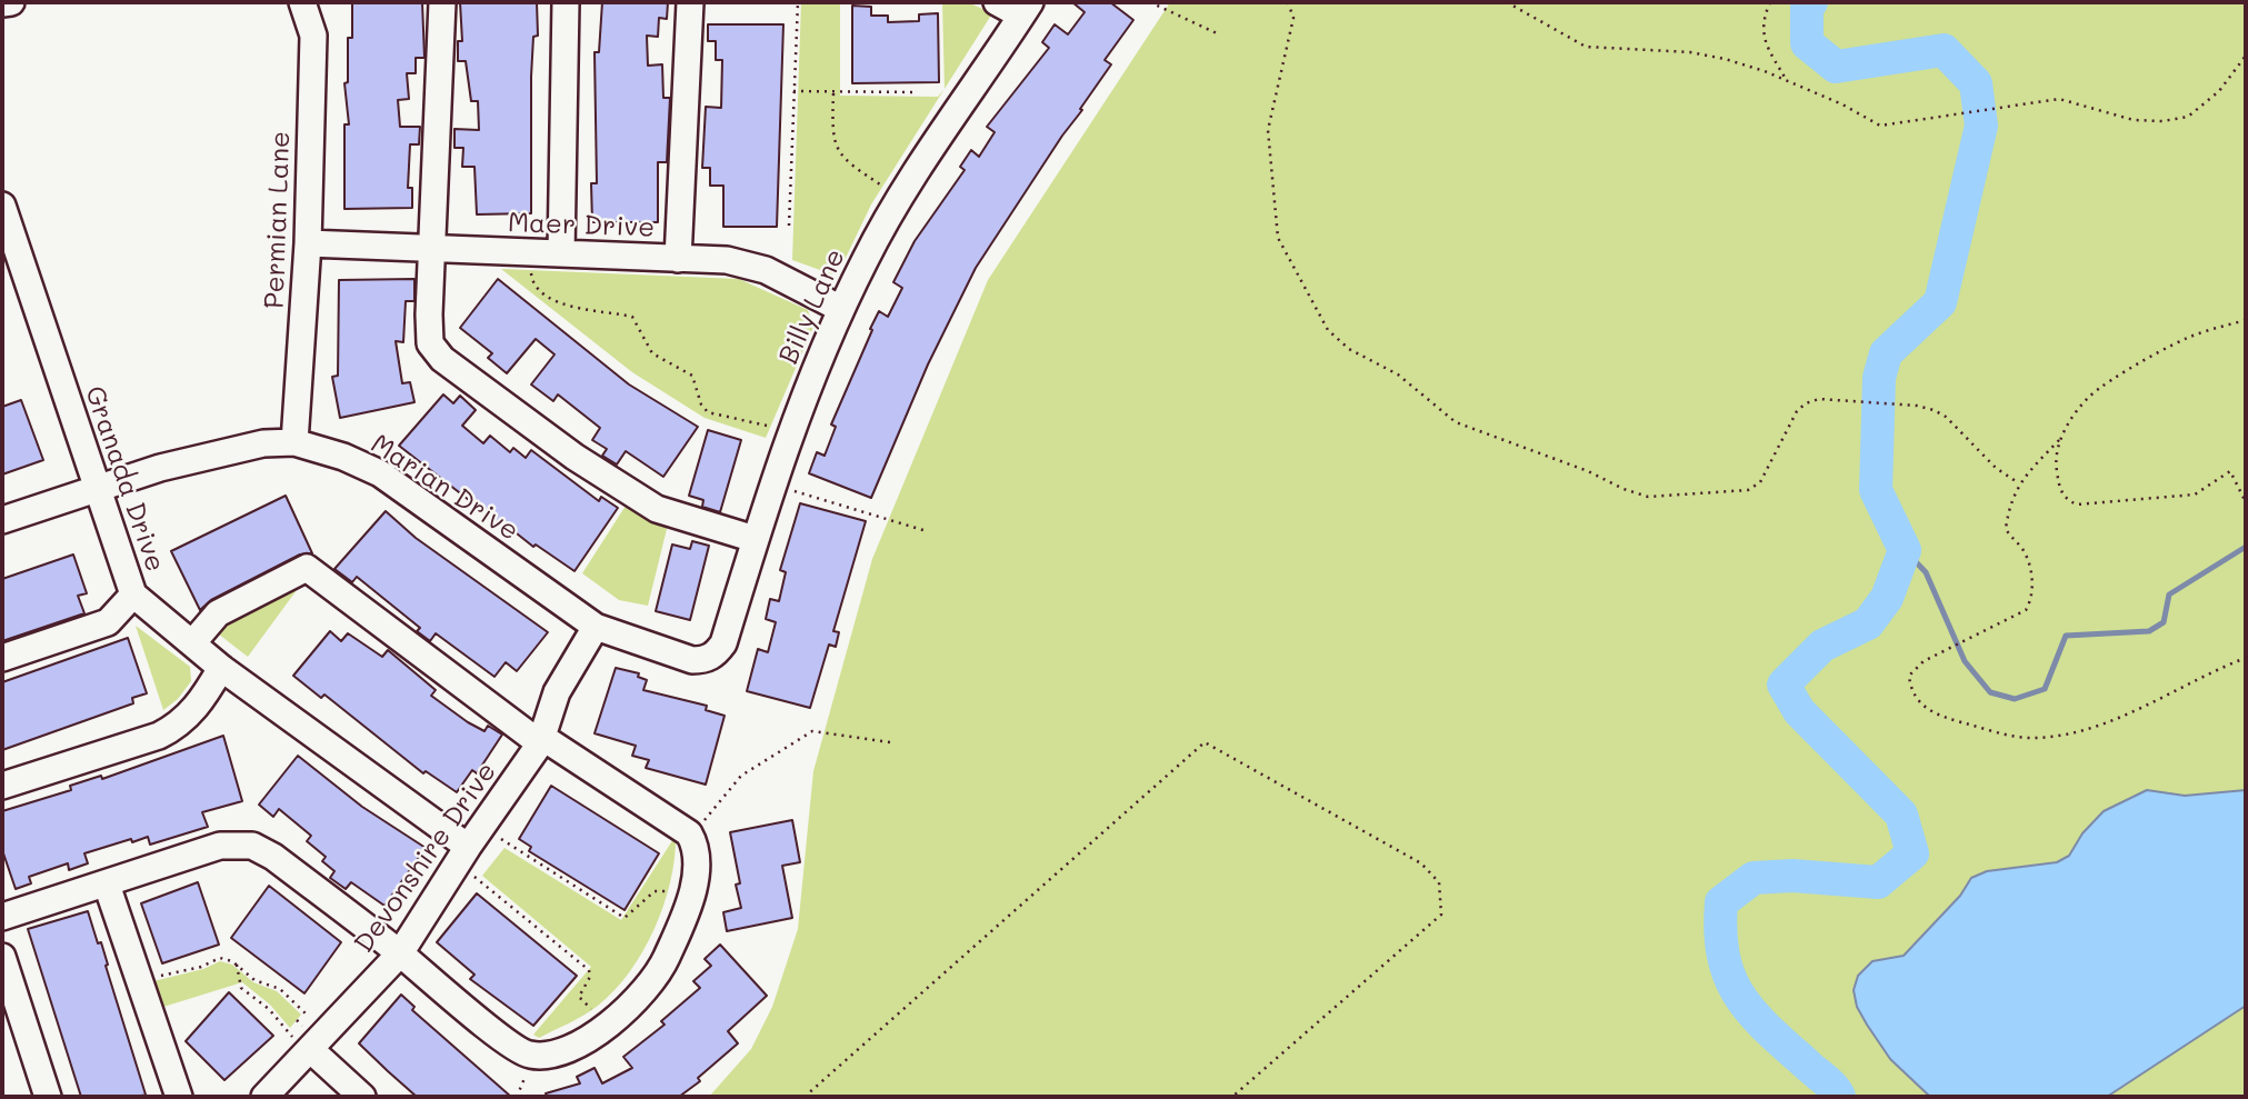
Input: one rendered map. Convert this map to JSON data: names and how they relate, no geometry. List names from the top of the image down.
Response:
{
  "streets": {
    "street": [
      "Permian Lane",
      "Maer Drive",
      "Billy Lane",
      "Granada Drive",
      "Marian Drive",
      "Devonshire Drive"
    ]
  },
  "crossings": [
    ["Permian Lane", "Maer Drive"],
    ["Permian Lane", "Marian Drive"],
    ["Maer Drive", "Billy Lane"],
    ["Billy Lane", "Marian Drive"],
    ["Granada Drive", "Marian Drive"],
    ["Granada Drive", "Devonshire Drive"],
    ["Marian Drive", "Devonshire Drive"]
  ]
}
